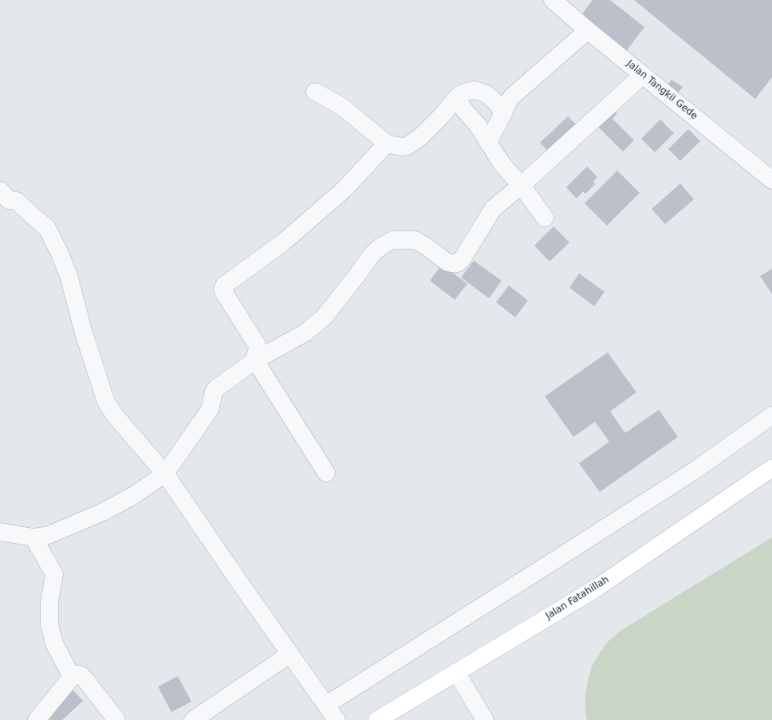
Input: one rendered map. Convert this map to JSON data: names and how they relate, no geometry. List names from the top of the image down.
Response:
{
  "streets": {
    "street": ["Jalan Tangkil Gede", "Jalan Fatahillah"]
  }
}
